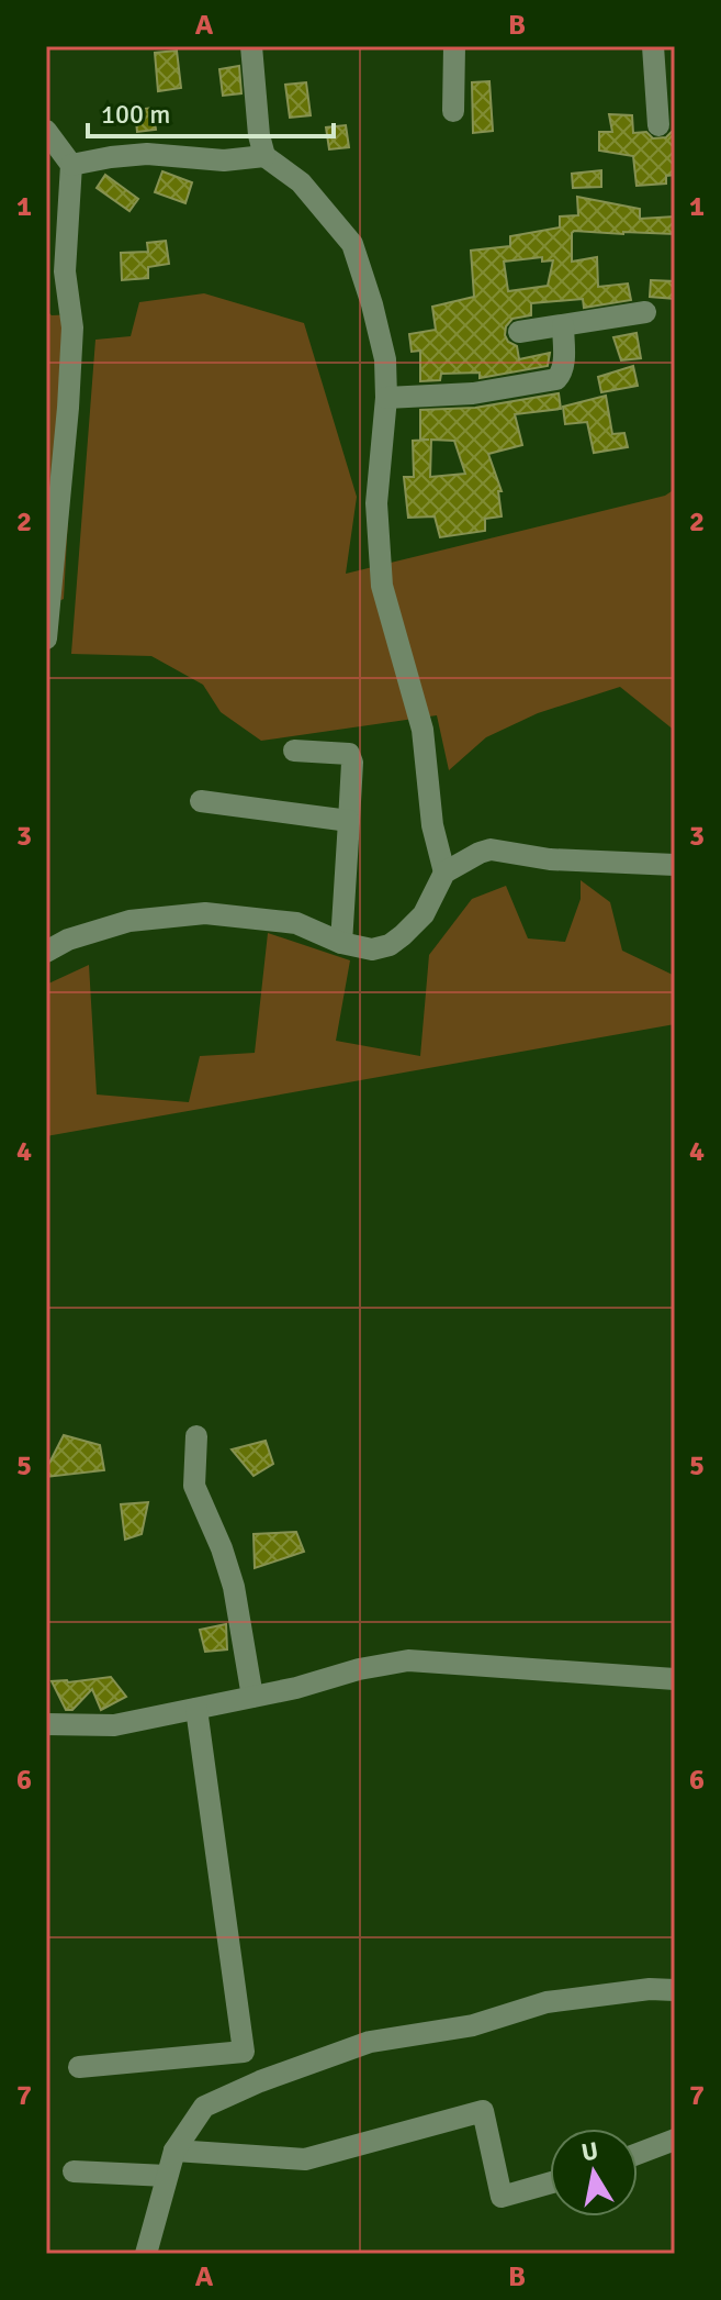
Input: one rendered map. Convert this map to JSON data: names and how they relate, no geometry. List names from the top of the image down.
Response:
{
  "scale_bar": "100 m",
  "north": "top",
  "grid": {
    "columns": ["A", "B"],
    "rows": [
      "1",
      "2",
      "3",
      "4",
      "5",
      "6",
      "7"
    ]
  }
}
